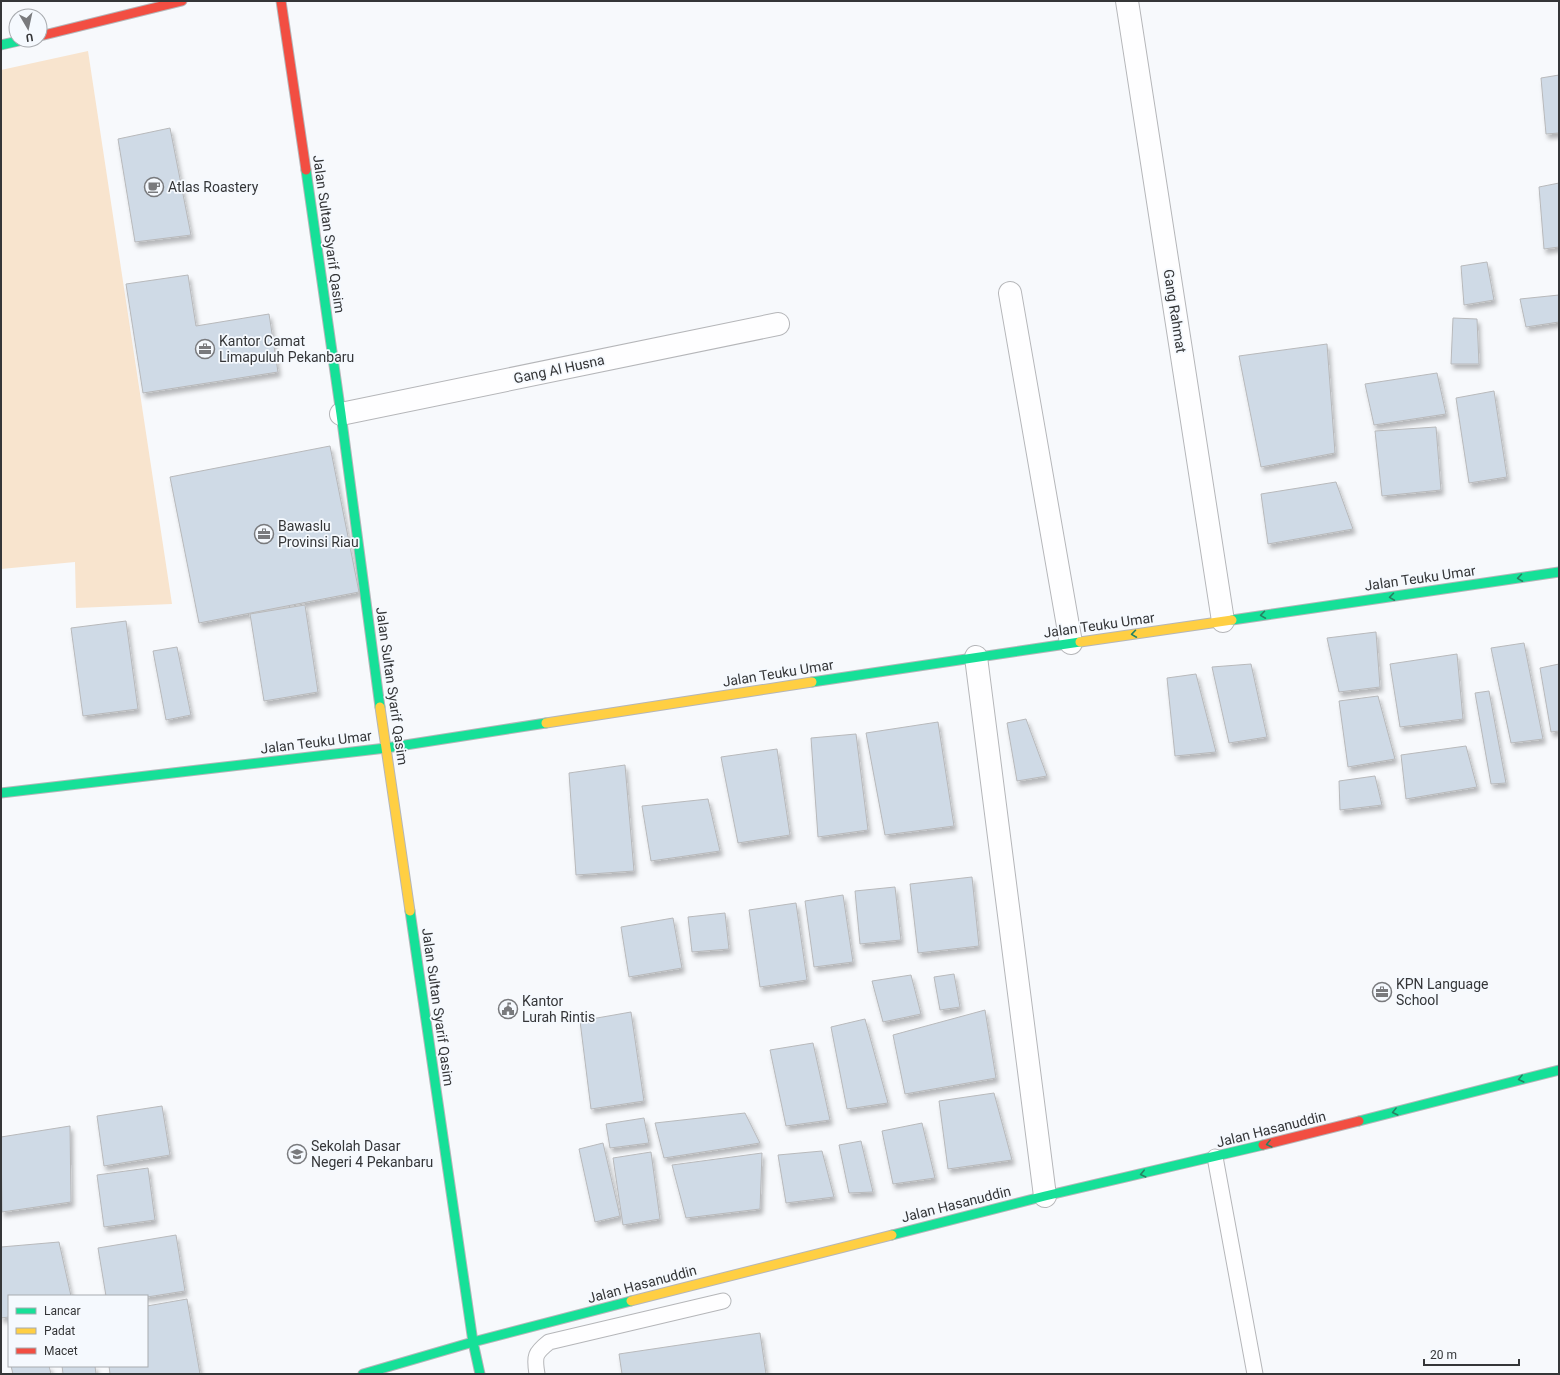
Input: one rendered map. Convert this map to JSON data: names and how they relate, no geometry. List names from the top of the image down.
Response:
{
  "streets": {
    "street": [
      "Jalan Sultan Syarif Qasim",
      "Gang Rahmat",
      "Gang Al Husna",
      "Jalan Teuku Umar",
      "Jalan Hasanuddin"
    ]
  },
  "crossings": [
    ["Jalan Sultan Syarif Qasim", "Gang Al Husna"],
    ["Jalan Sultan Syarif Qasim", "Jalan Teuku Umar"],
    ["Jalan Sultan Syarif Qasim", "Jalan Hasanuddin"],
    ["Gang Rahmat", "Jalan Teuku Umar"]
  ],
  "one_way": ["Jalan Hasanuddin"],
  "places": {
    "cafe": ["Atlas Roastery"],
    "office": ["Kantor Camat Limapuluh Pekanbaru", "Bawaslu Provinsi Riau", "KPN Language School"],
    "public building": ["Kantor Lurah Rintis"],
    "school or university": ["Sekolah Dasar Negeri 4 Pekanbaru"]
  },
  "legend": ["Lancar", "Padat", "Macet"],
  "scale_bar": "20 m",
  "north": "bottom"
}
